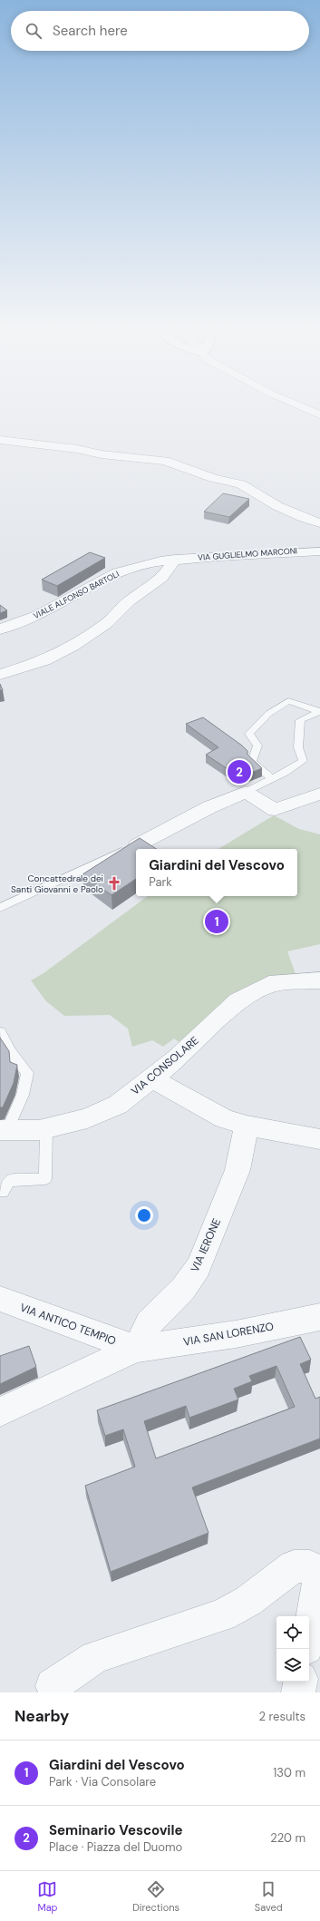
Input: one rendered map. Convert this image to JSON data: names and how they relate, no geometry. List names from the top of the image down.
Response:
{
  "streets": {
    "street": [
      "VIA GUGLIELMO MARCONI",
      "VIALE ALFONSO BARTOLI",
      "VIA CONSOLARE",
      "VIA IERONE",
      "VIA ANTICO TEMPIO",
      "VIA SAN LORENZO"
    ]
  },
  "crossings": [
    ["VIA GUGLIELMO MARCONI", "VIALE ALFONSO BARTOLI"],
    ["VIA IERONE", "VIA ANTICO TEMPIO"],
    ["VIA IERONE", "VIA SAN LORENZO"],
    ["VIA ANTICO TEMPIO", "VIA SAN LORENZO"]
  ],
  "places": {
    "church": ["Concattedrale dei Santi Giovanni e Paolo"]
  },
  "page": {
    "search": "Search here",
    "pins": ["2", "1"],
    "popup": ["Giardini del Vescovo", "Park"],
    "heading": ["Nearby", "2 results"],
    "list": [
      {
        "mark": "1",
        "name": "Giardini del Vescovo",
        "note": "Park · Via Consolare",
        "value": "130 m"
      },
      {
        "mark": "2",
        "name": "Seminario Vescovile",
        "note": "Place · Piazza del Duomo",
        "value": "220 m"
      }
    ],
    "nav": ["Map", "Directions", "Saved"]
  }
}
